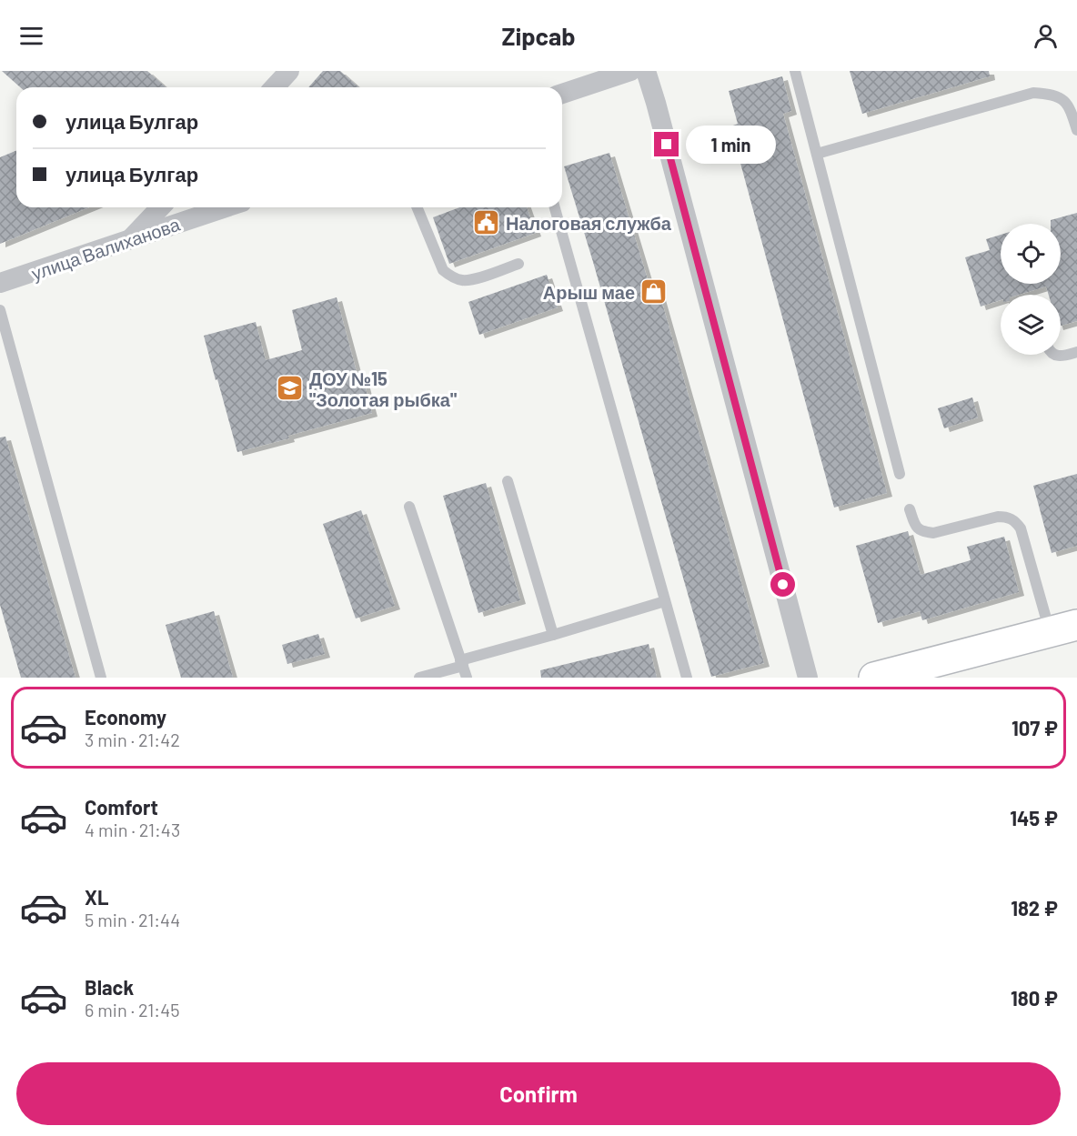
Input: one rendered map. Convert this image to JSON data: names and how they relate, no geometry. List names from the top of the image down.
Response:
{
  "streets": {
    "street": ["улица Валиханова"]
  },
  "places": {
    "public building": ["Налоговая служба"],
    "shop": ["Арыш мае"],
    "school or university": ["ДОУ №15 \"Золотая рыбка\""]
  },
  "page": {
    "header": "Zipcab",
    "banner": ["улица Булгар", "улица Булгар"],
    "bubble": "1 min",
    "list": [
      {
        "name": "Economy",
        "note": "3 min · 21:42",
        "value": "107 ₽"
      },
      {
        "name": "Comfort",
        "note": "4 min · 21:43",
        "value": "145 ₽"
      },
      {
        "name": "XL",
        "note": "5 min · 21:44",
        "value": "182 ₽"
      },
      {
        "name": "Black",
        "note": "6 min · 21:45",
        "value": "180 ₽"
      }
    ],
    "buttons": "Confirm"
  }
}
